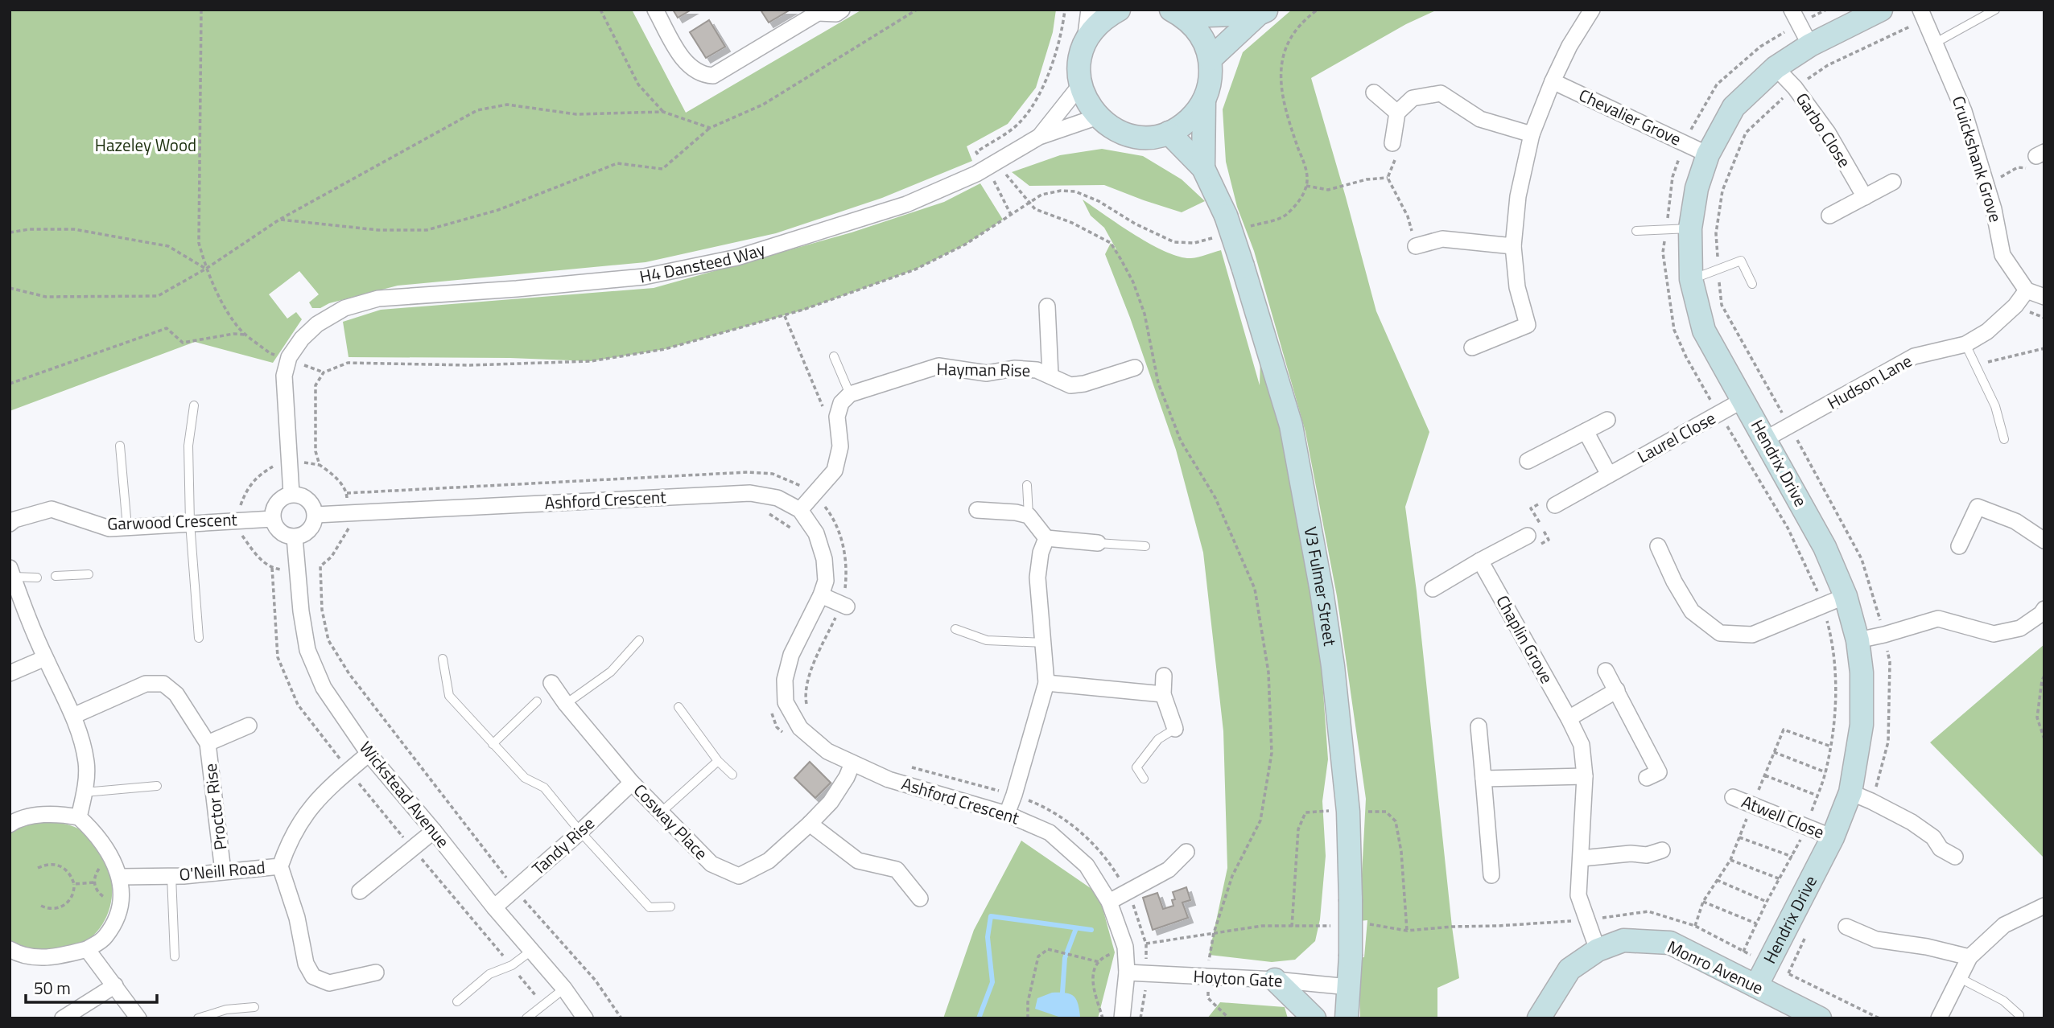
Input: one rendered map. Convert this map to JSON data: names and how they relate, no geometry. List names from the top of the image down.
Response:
{
  "streets": {
    "street": [
      "Chevalier Grove",
      "Garbo Close",
      "Cruickshank Grove",
      "H4 Dansteed Way",
      "Hayman Rise",
      "Hudson Lane",
      "Laurel Close",
      "Hendrix Drive",
      "Ashford Crescent",
      "Garwood Crescent",
      "V3 Fulmer Street",
      "Chaplin Grove",
      "Wickstead Avenue",
      "Proctor Rise",
      "Atwell Close",
      "Cosway Place",
      "Tandy Rise",
      "O'Neill Road",
      "Monro Avenue",
      "Hoyton Gate"
    ]
  },
  "crossings": [
    ["Chevalier Grove", "Hendrix Drive"],
    ["Garbo Close", "Hendrix Drive"],
    ["Cruickshank Grove", "Hudson Lane"],
    ["Hudson Lane", "Hendrix Drive"],
    ["Laurel Close", "Hendrix Drive"],
    ["Hendrix Drive", "Atwell Close"],
    ["Hendrix Drive", "Monro Avenue"],
    ["Ashford Crescent", "Garwood Crescent"],
    ["Ashford Crescent", "Wickstead Avenue"],
    ["Ashford Crescent", "Cosway Place"],
    ["Ashford Crescent", "Hoyton Gate"],
    ["Garwood Crescent", "Wickstead Avenue"],
    ["V3 Fulmer Street", "Hoyton Gate"],
    ["Chaplin Grove", "Monro Avenue"],
    ["Wickstead Avenue", "Tandy Rise"],
    ["Wickstead Avenue", "O'Neill Road"],
    ["Proctor Rise", "O'Neill Road"],
    ["Cosway Place", "Tandy Rise"]
  ],
  "parks": ["Hazeley Wood"],
  "scale_bar": "50 m"
}
